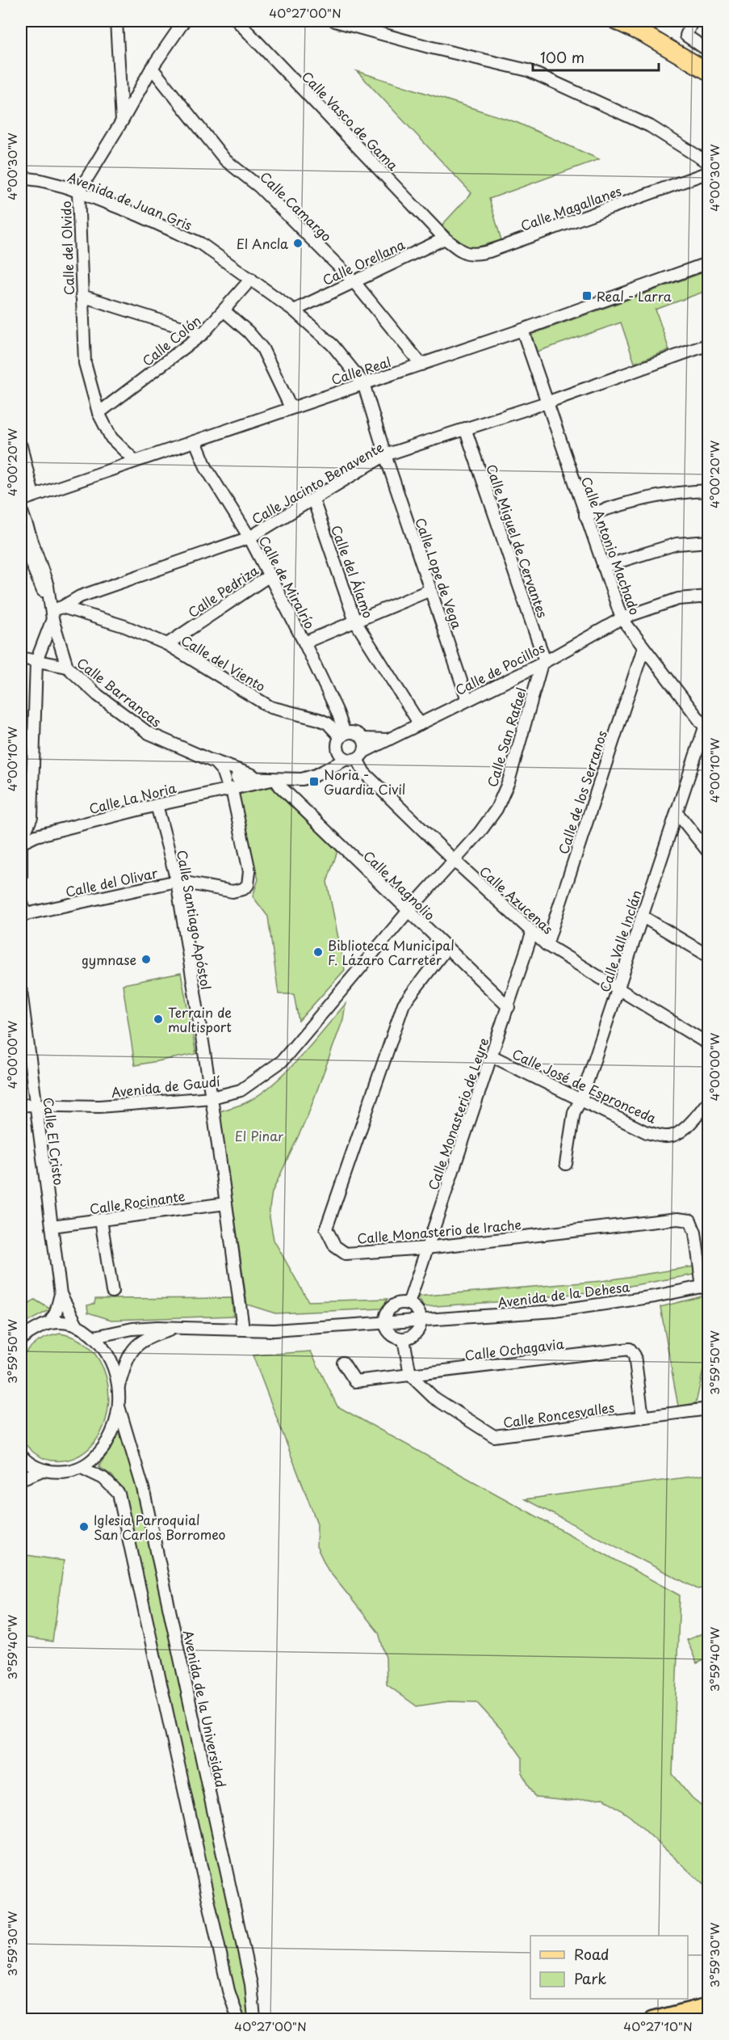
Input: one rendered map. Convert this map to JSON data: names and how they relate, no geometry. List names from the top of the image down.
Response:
{
  "streets": {
    "street": [
      "Calle Vasco de Gama",
      "Avenida de Juan Gris",
      "Calle Camargo",
      "Calle Magallanes",
      "Calle del Olvido",
      "Calle Orellana",
      "Calle Colón",
      "Calle Real",
      "Calle Jacinto Benavente",
      "Calle Miguel de Cervantes",
      "Calle Antonio Machado",
      "Calle del Álamo",
      "Calle Lope de Vega",
      "Calle de Miralrío",
      "Calle Pedriza",
      "Calle del Viento",
      "Calle de Pocillos",
      "Calle Barrancas",
      "Calle San Rafael",
      "Calle de los Serranos",
      "Calle La Noria",
      "Calle del Olivar",
      "Calle Magnolio",
      "Calle Azucenas",
      "Calle Santiago Apóstol",
      "Calle Valle Inclán",
      "Calle José de Espronceda",
      "Avenida de Gaudí",
      "Calle Monasterio de Leyre",
      "Calle El Cristo",
      "Calle Rocinante",
      "Calle Monasterio de Irache",
      "Avenida de la Dehesa",
      "Calle Ochagavia",
      "Calle Roncesvalles",
      "Avenida de la Universidad"
    ]
  },
  "crossings": [
    ["Calle Vasco de Gama", "Calle Magallanes"],
    ["Calle Vasco de Gama", "Calle Orellana"],
    ["Avenida de Juan Gris", "Calle del Olvido"],
    ["Avenida de Juan Gris", "Calle Orellana"],
    ["Avenida de Juan Gris", "Calle Colón"],
    ["Avenida de Juan Gris", "Calle Real"],
    ["Avenida de Juan Gris", "Calle Jacinto Benavente"],
    ["Avenida de Juan Gris", "Calle Lope de Vega"],
    ["Calle Camargo", "Calle del Olvido"],
    ["Calle Camargo", "Calle Orellana"],
    ["Calle Camargo", "Calle Real"],
    ["Calle Magallanes", "Calle Orellana"],
    ["Calle del Olvido", "Calle Colón"],
    ["Calle del Olvido", "Calle Real"],
    ["Calle Real", "Calle Antonio Machado"],
    ["Calle Real", "Calle de Miralrío"],
    ["Calle Jacinto Benavente", "Calle Miguel de Cervantes"],
    ["Calle Jacinto Benavente", "Calle Antonio Machado"],
    ["Calle Jacinto Benavente", "Calle del Álamo"],
    ["Calle Jacinto Benavente", "Calle Lope de Vega"],
    ["Calle Jacinto Benavente", "Calle de Miralrío"],
    ["Calle Jacinto Benavente", "Calle del Viento"],
    ["Calle Jacinto Benavente", "Calle Barrancas"],
    ["Calle Miguel de Cervantes", "Calle de Pocillos"],
    ["Calle Miguel de Cervantes", "Calle San Rafael"],
    ["Calle Antonio Machado", "Calle de Pocillos"],
    ["Calle Antonio Machado", "Calle de los Serranos"],
    ["Calle Antonio Machado", "Calle Valle Inclán"],
    ["Calle del Álamo", "Calle de Pocillos"],
    ["Calle Lope de Vega", "Calle de Pocillos"],
    ["Calle de Miralrío", "Calle Pedriza"],
    ["Calle de Miralrío", "Calle de Pocillos"],
    ["Calle de Miralrío", "Calle Azucenas"],
    ["Calle Pedriza", "Calle del Viento"],
    ["Calle del Viento", "Calle Barrancas"],
    ["Calle de Pocillos", "Calle Barrancas"],
    ["Calle de Pocillos", "Calle San Rafael"],
    ["Calle de Pocillos", "Calle La Noria"],
    ["Calle de Pocillos", "Calle del Olivar"],
    ["Calle de Pocillos", "Calle Magnolio"],
    ["Calle de Pocillos", "Calle Azucenas"],
    ["Calle Barrancas", "Calle La Noria"],
    ["Calle Barrancas", "Calle del Olivar"],
    ["Calle San Rafael", "Calle Magnolio"],
    ["Calle San Rafael", "Calle Azucenas"],
    ["Calle San Rafael", "Avenida de Gaudí"],
    ["Calle de los Serranos", "Calle Azucenas"],
    ["Calle La Noria", "Calle del Olivar"],
    ["Calle La Noria", "Calle Santiago Apóstol"],
    ["Calle del Olivar", "Calle Santiago Apóstol"],
    ["Calle Magnolio", "Avenida de Gaudí"],
    ["Calle Magnolio", "Calle Monasterio de Leyre"],
    ["Calle Magnolio", "Calle Monasterio de Irache"],
    ["Calle Azucenas", "Calle Valle Inclán"],
    ["Calle Azucenas", "Calle Monasterio de Leyre"],
    ["Calle Santiago Apóstol", "Avenida de Gaudí"],
    ["Calle Santiago Apóstol", "Calle Rocinante"],
    ["Calle Santiago Apóstol", "Avenida de la Dehesa"],
    ["Calle Valle Inclán", "Calle José de Espronceda"],
    ["Calle José de Espronceda", "Calle Monasterio de Leyre"],
    ["Avenida de Gaudí", "Calle El Cristo"],
    ["Calle Monasterio de Leyre", "Calle Monasterio de Irache"],
    ["Calle El Cristo", "Calle Rocinante"],
    ["Calle Monasterio de Irache", "Avenida de la Dehesa"],
    ["Calle Ochagavia", "Calle Roncesvalles"]
  ],
  "parks": ["El Pinar"],
  "places": {
    "other": [
      "El Ancla",
      "Biblioteca Municipal F. Lázaro Carreter",
      "gymnase",
      "Terrain de multisport",
      "Iglesia Parroquial San Carlos Borromeo"
    ],
    "transit": ["Real - Larra", "Noria - Guardia Civil"]
  },
  "legend": ["Road", "Park"],
  "scale_bar": "100 m",
  "coordinates": [
    "40°27'00\"N",
    "4°00'30\"W",
    "4°00'20\"W",
    "4°00'10\"W",
    "4°00'00\"W",
    "3°59'50\"W",
    "3°59'40\"W",
    "3°59'30\"W",
    "40°27'10\"N"
  ]
}
